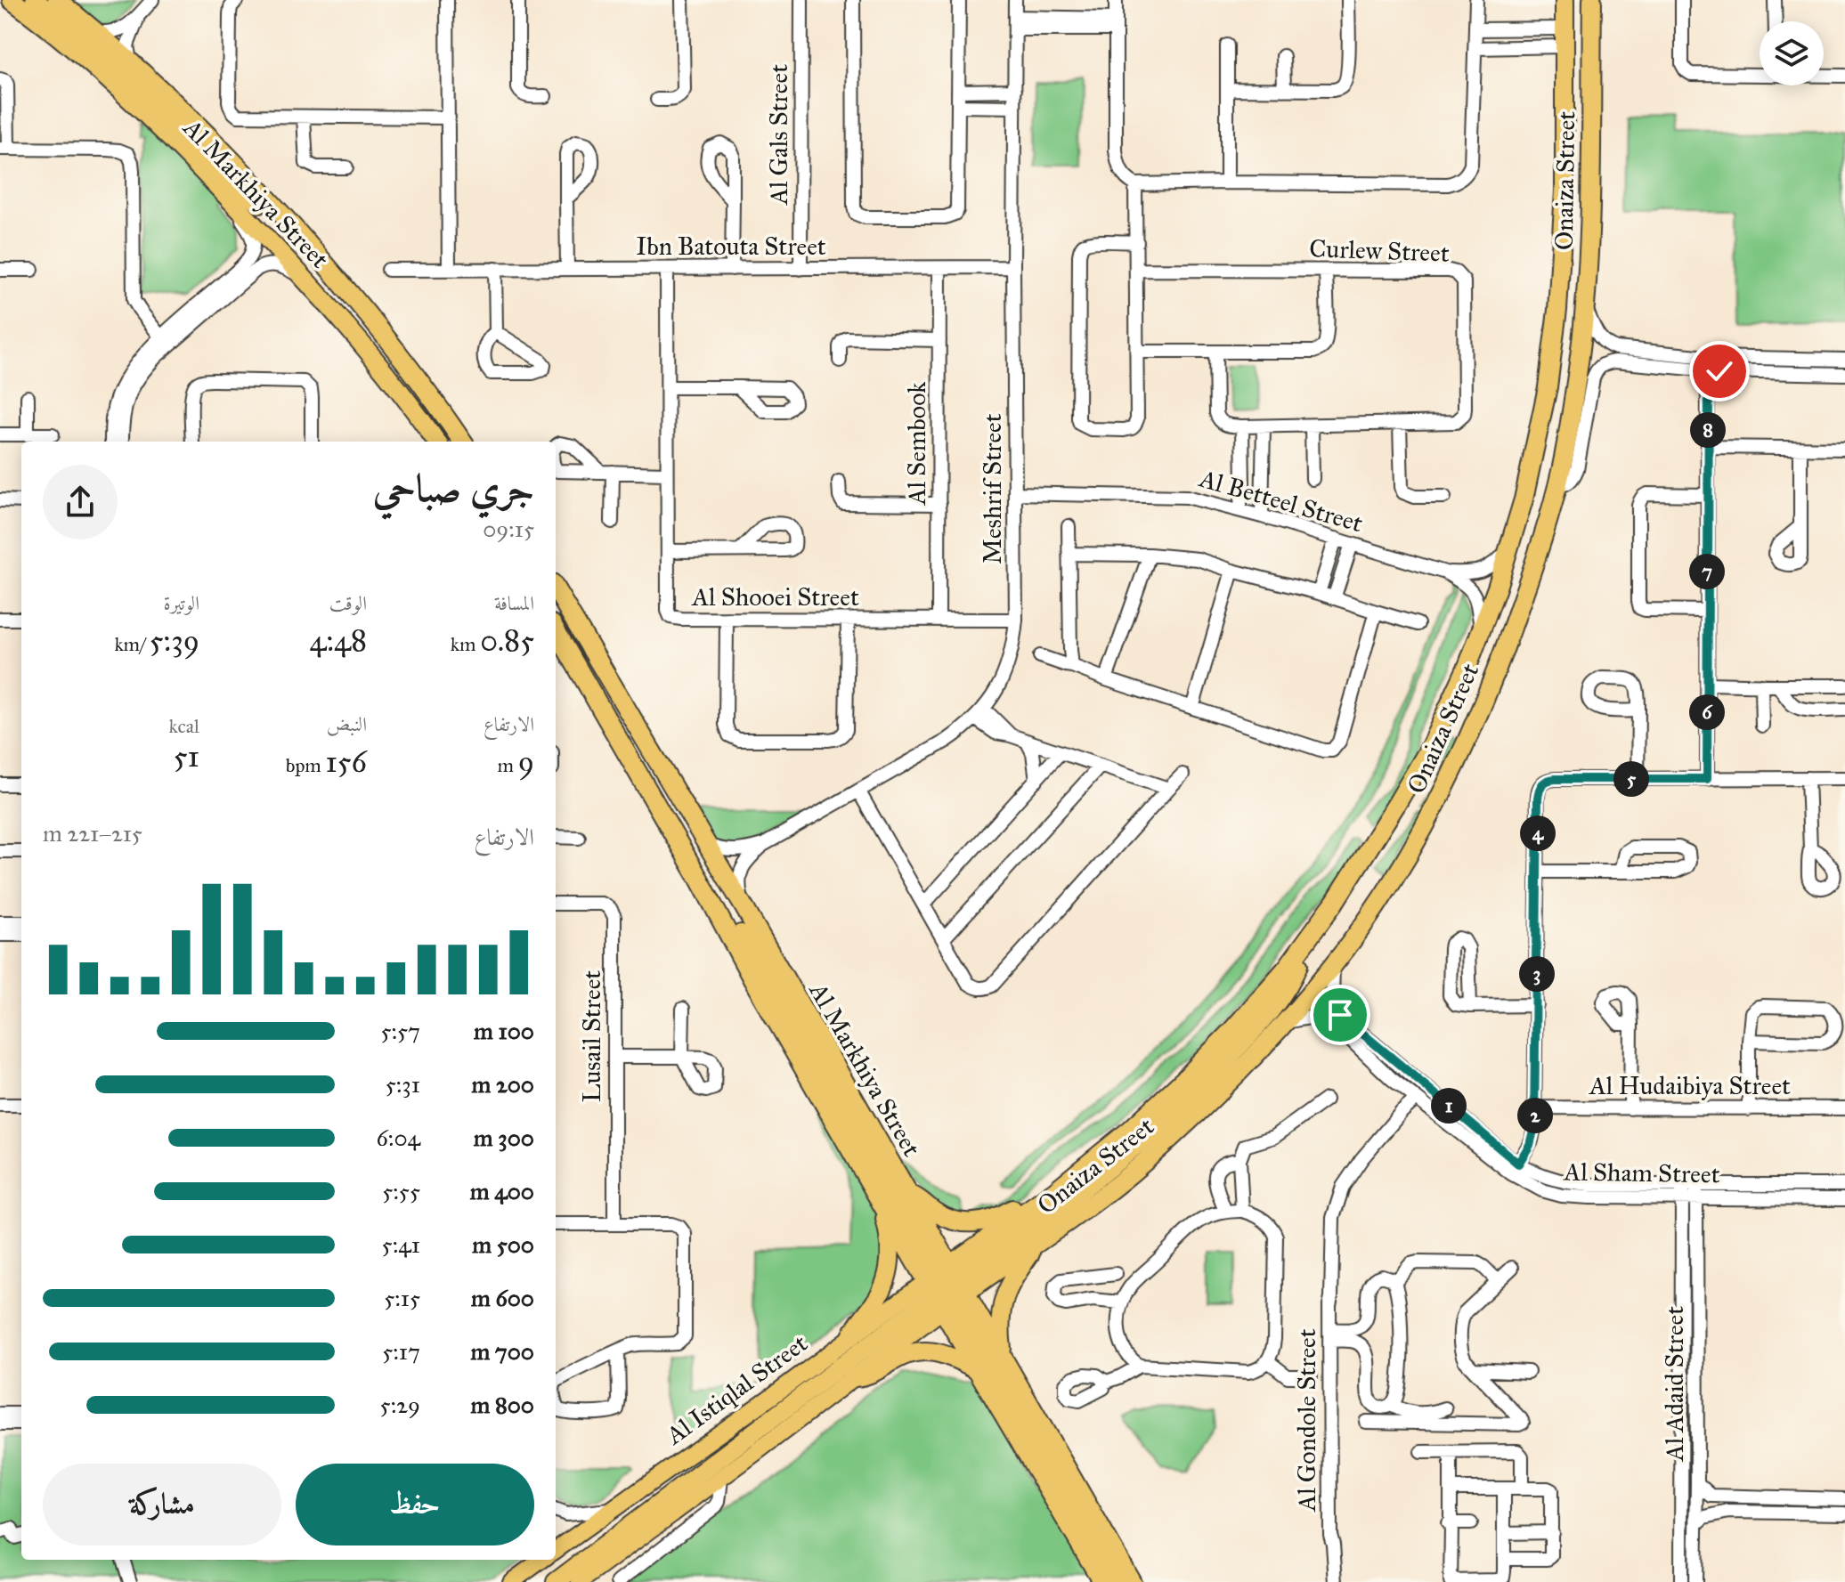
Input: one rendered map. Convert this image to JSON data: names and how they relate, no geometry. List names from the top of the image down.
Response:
{
  "streets": {
    "highway": ["Onaiza Street", "Al Markhiya Street"],
    "main road": ["Al Istiqlal Street"],
    "street": [
      "Al Gals Street",
      "Ibn Batouta Street",
      "Curlew Street",
      "Al Sembook",
      "Meshrif Street",
      "Al Betteel Street",
      "Al Shooei Street",
      "Lusail Street",
      "Al Hudaibiya Street",
      "Al Sham Street",
      "Al Adaid Street",
      "Al Gondole Street"
    ]
  },
  "crossings": [
    ["Al Gals Street", "Ibn Batouta Street"],
    ["Onaiza Street", "Al Markhiya Street"],
    ["Onaiza Street", "Al Betteel Street"],
    ["Onaiza Street", "Al Istiqlal Street"],
    ["Al Markhiya Street", "Meshrif Street"],
    ["Al Markhiya Street", "Al Istiqlal Street"],
    ["Ibn Batouta Street", "Al Sembook"],
    ["Ibn Batouta Street", "Meshrif Street"],
    ["Ibn Batouta Street", "Al Shooei Street"],
    ["Al Sembook", "Al Shooei Street"],
    ["Meshrif Street", "Al Betteel Street"],
    ["Meshrif Street", "Al Shooei Street"],
    ["Al Sham Street", "Al Adaid Street"],
    ["Al Sham Street", "Al Gondole Street"]
  ],
  "page": {
    "pins": [
      "8",
      "7",
      "6",
      "5",
      "4",
      "3",
      "1",
      "2"
    ],
    "heading": ["جري صباحي", "09:15"],
    "stats": [
      ["المسافة", "0.85 km"],
      ["الوقت", "4:48"],
      ["الوتيرة", "5:39 /km"],
      ["الارتفاع", "9 m"],
      ["النبض", "156 bpm"],
      ["kcal", "51"]
    ],
    "chart": ["الارتفاع", "215–221 m"],
    "list": [
      {
        "name": "100 m",
        "note": "5:57"
      },
      {
        "name": "200 m",
        "note": "5:31"
      },
      {
        "name": "300 m",
        "note": "6:04"
      },
      {
        "name": "400 m",
        "note": "5:55"
      },
      {
        "name": "500 m",
        "note": "5:41"
      },
      {
        "name": "600 m",
        "note": "5:15"
      },
      {
        "name": "700 m",
        "note": "5:17"
      },
      {
        "name": "800 m",
        "note": "5:29"
      }
    ],
    "buttons": ["حفظ", "مشاركة"]
  }
}
